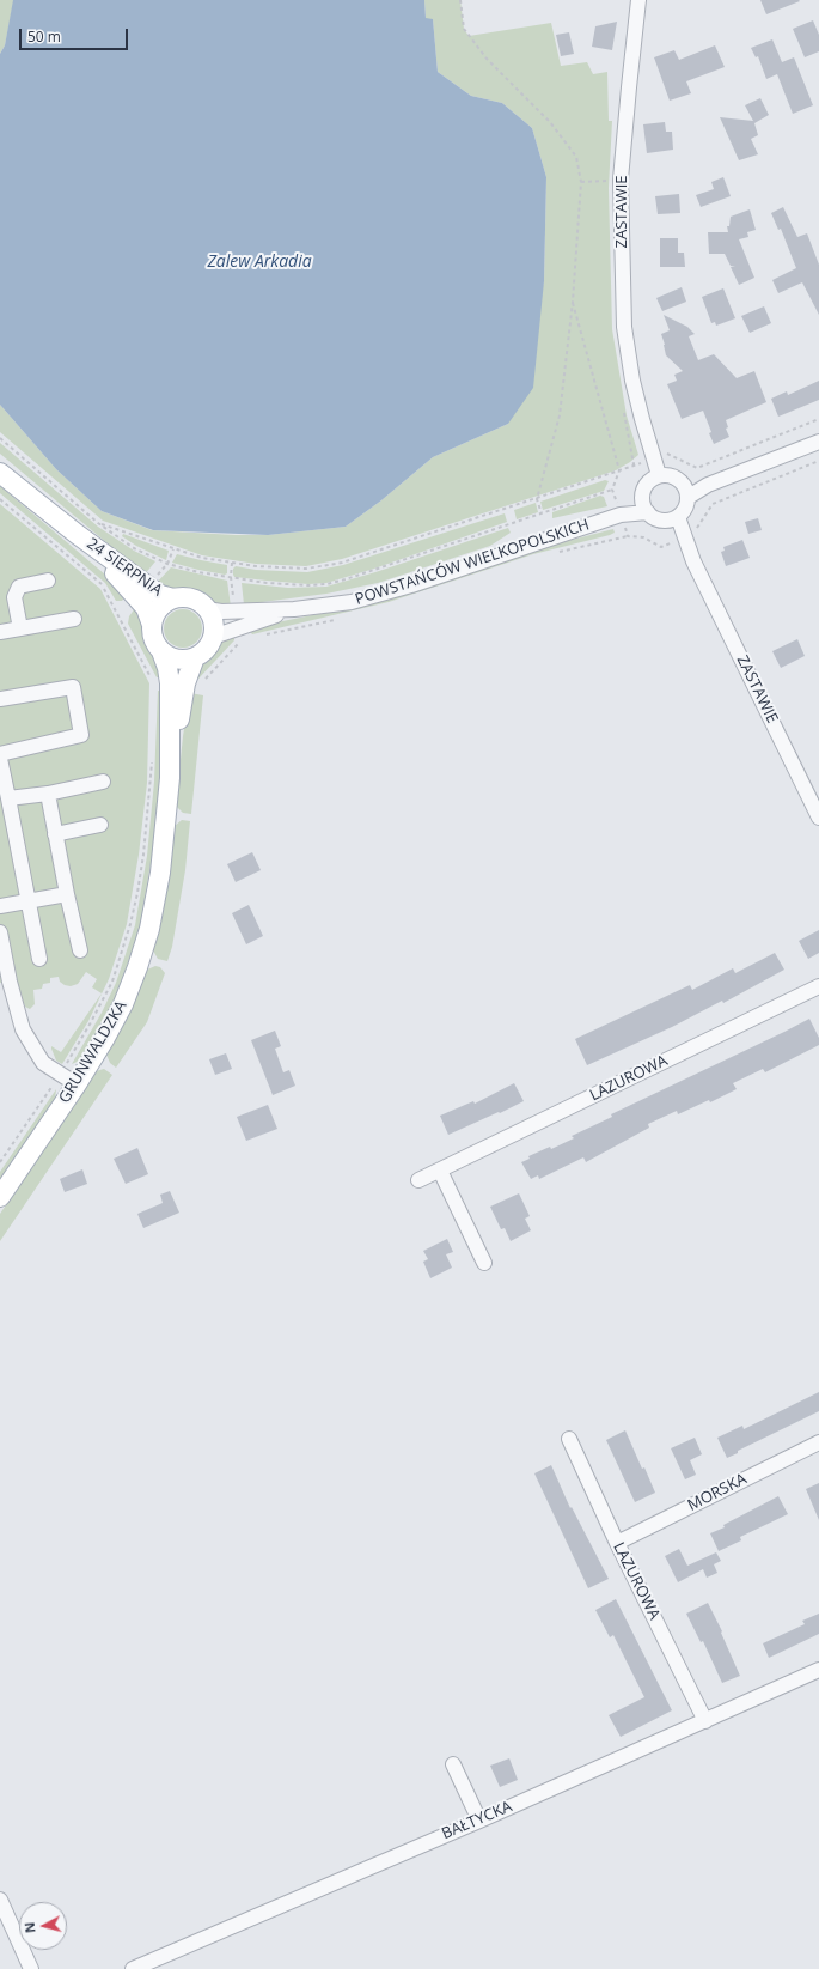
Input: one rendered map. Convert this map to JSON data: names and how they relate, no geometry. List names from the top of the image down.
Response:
{
  "streets": {
    "main road": ["24 SIERPNIA", "GRUNWALDZKA"],
    "street": [
      "ZASTAWIE",
      "POWSTAŃCÓW WIELKOPOLSKICH",
      "LAZUROWA",
      "MORSKA",
      "BAŁTYCKA"
    ]
  },
  "crossings": [
    ["ZASTAWIE", "POWSTAŃCÓW WIELKOPOLSKICH"],
    ["POWSTAŃCÓW WIELKOPOLSKICH", "24 SIERPNIA"],
    ["POWSTAŃCÓW WIELKOPOLSKICH", "GRUNWALDZKA"],
    ["24 SIERPNIA", "GRUNWALDZKA"],
    ["LAZUROWA", "MORSKA"],
    ["LAZUROWA", "BAŁTYCKA"]
  ],
  "water": ["Zalew Arkadia"],
  "scale_bar": "50 m",
  "north": "left"
}
